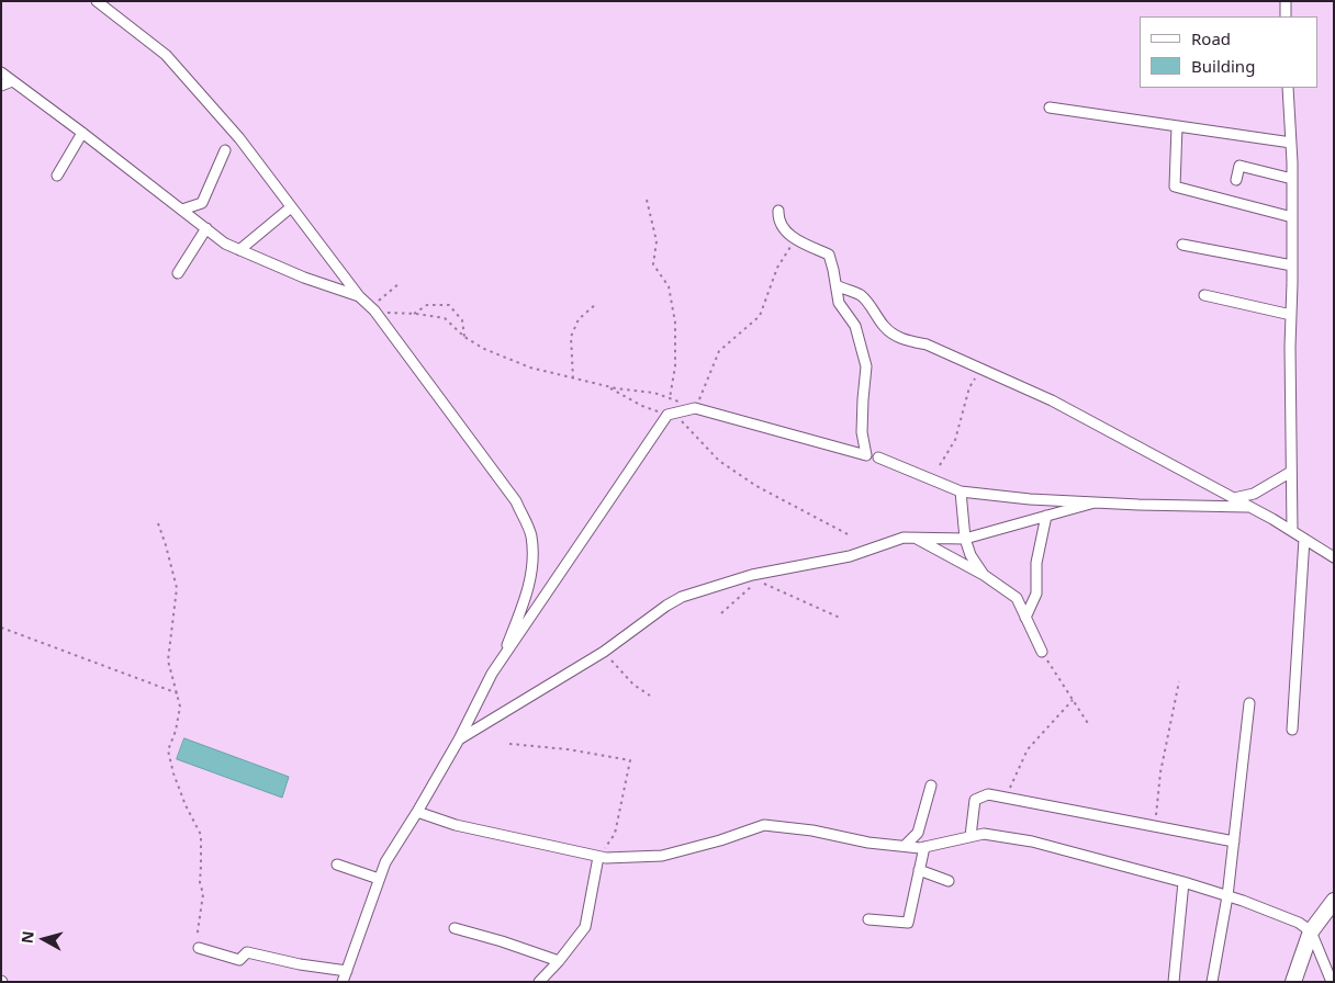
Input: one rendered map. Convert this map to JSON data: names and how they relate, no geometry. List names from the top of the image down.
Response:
{
  "legend": ["Road", "Building"],
  "north": "left"
}
